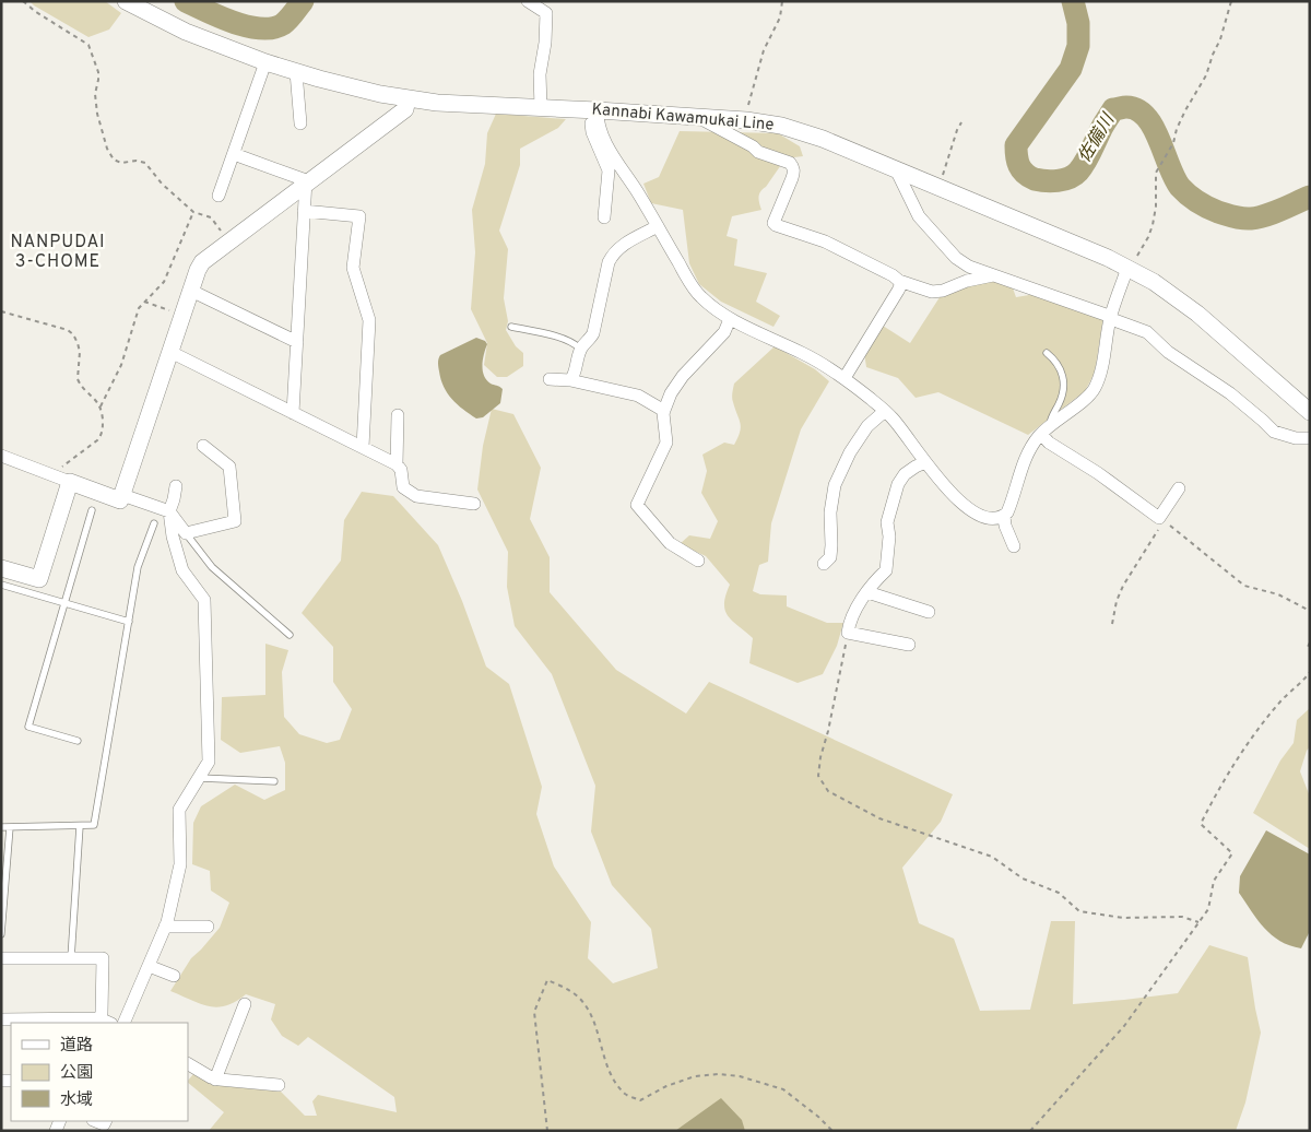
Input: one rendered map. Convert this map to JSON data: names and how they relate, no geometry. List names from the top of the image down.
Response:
{
  "streets": {
    "main road": ["Kannabi Kawamukai Line"]
  },
  "districts": ["NANPUDAI 3-CHOME"],
  "water": ["佐備川"],
  "legend": ["道路", "公園", "水域"]
}
